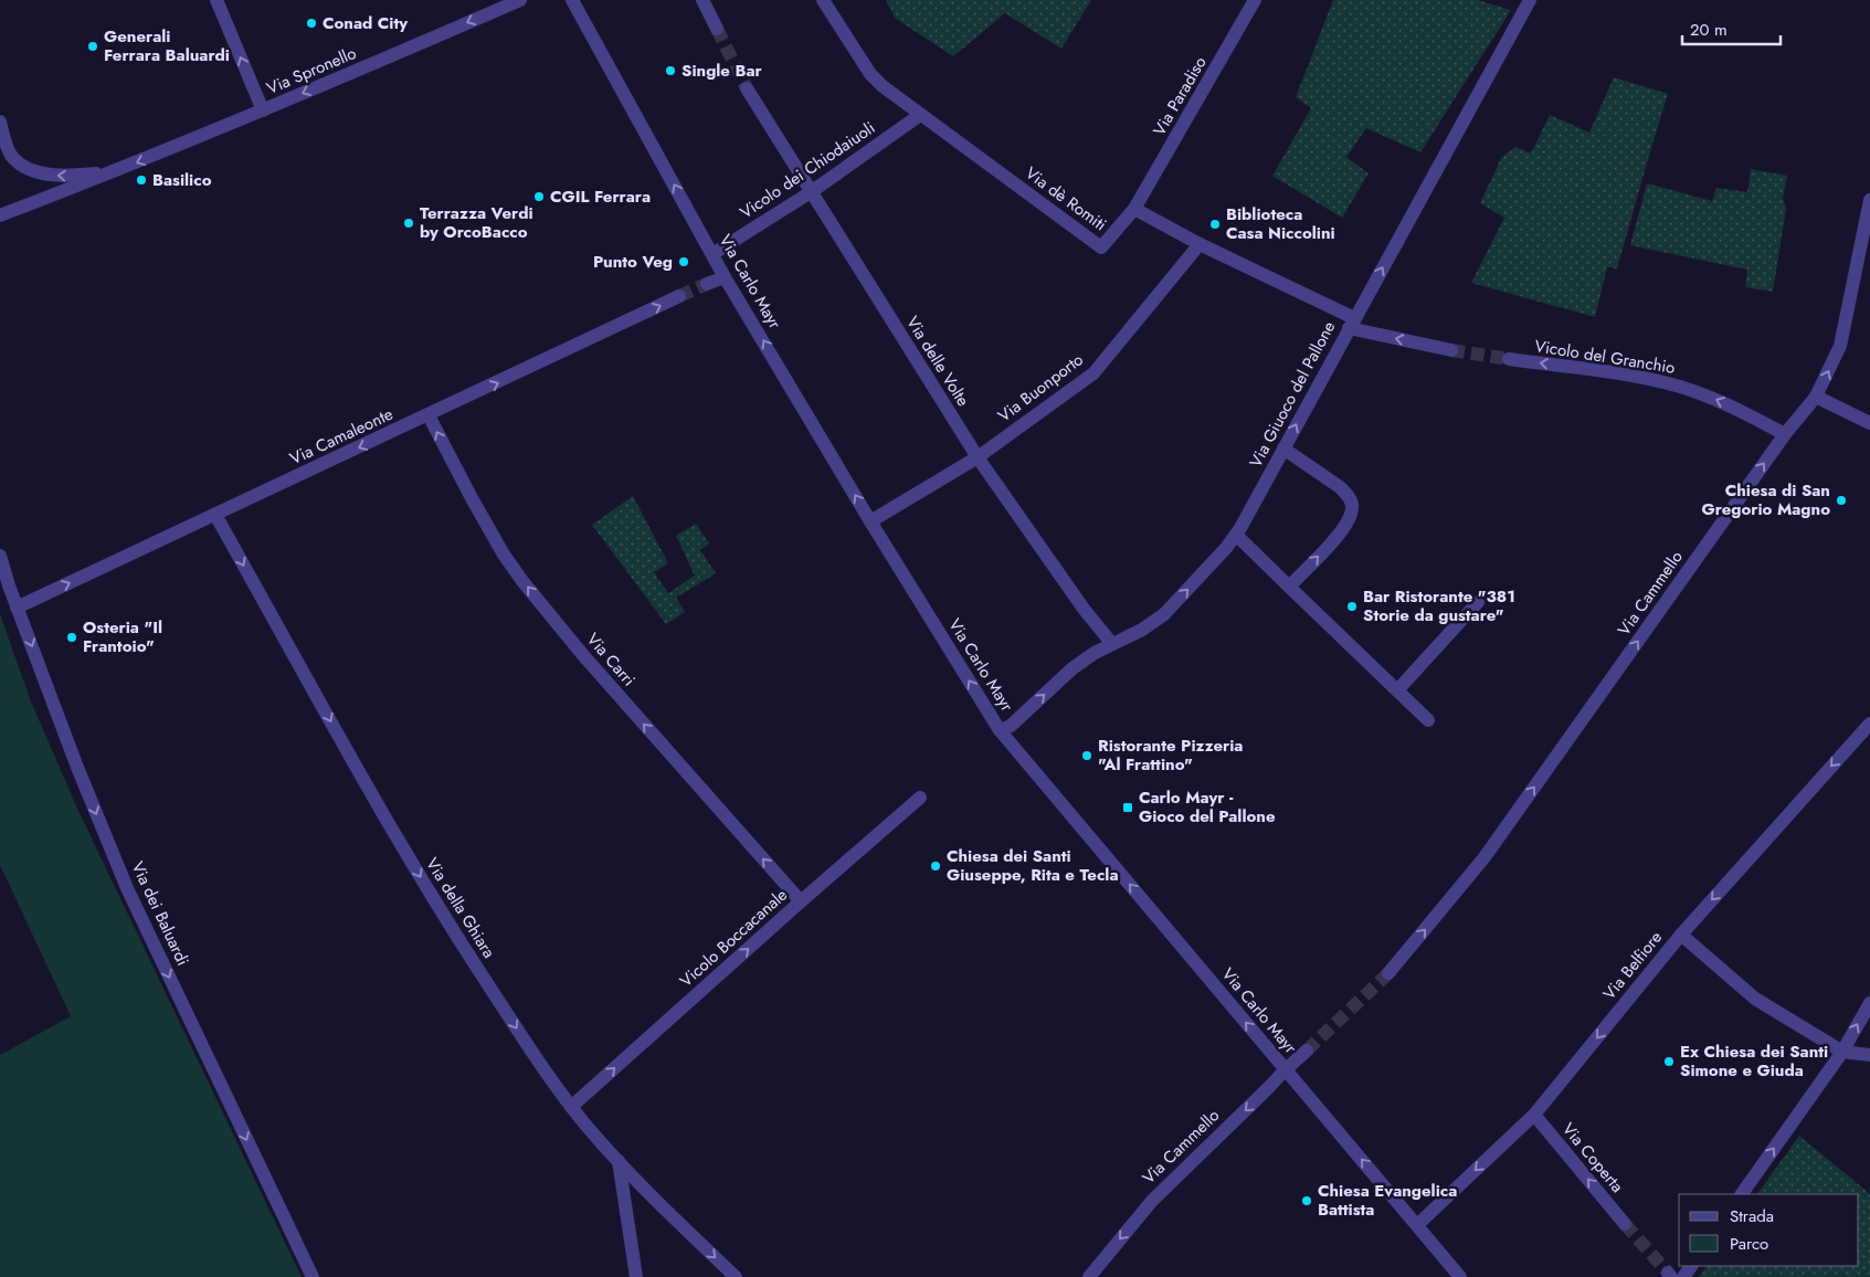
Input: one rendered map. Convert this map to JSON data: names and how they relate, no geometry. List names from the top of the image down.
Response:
{
  "streets": {
    "street": [
      "Via Spronello",
      "Via Paradiso",
      "Vicolo dei Chiodaiuoli",
      "Via dè Romiti",
      "Via Carlo Mayr",
      "Vicolo del Granchio",
      "Via delle Volte",
      "Via Buonporto",
      "Via Giuoco del Pallone",
      "Via Camaleonte",
      "Via Cammello",
      "Via Carri",
      "Via della Ghiara",
      "Via dei Baluardi",
      "Vicolo Boccacanale",
      "Via Belfiore",
      "Via Coperta"
    ]
  },
  "crossings": [
    ["Via Paradiso", "Via dè Romiti"],
    ["Vicolo dei Chiodaiuoli", "Via dè Romiti"],
    ["Vicolo dei Chiodaiuoli", "Via Carlo Mayr"],
    ["Vicolo dei Chiodaiuoli", "Via delle Volte"],
    ["Via Carlo Mayr", "Via Buonporto"],
    ["Via Carlo Mayr", "Via Giuoco del Pallone"],
    ["Via Carlo Mayr", "Via Cammello"],
    ["Via Carlo Mayr", "Via Belfiore"],
    ["Vicolo del Granchio", "Via Cammello"],
    ["Via delle Volte", "Via Buonporto"],
    ["Via delle Volte", "Via Giuoco del Pallone"],
    ["Via Camaleonte", "Via Carri"],
    ["Via Camaleonte", "Via della Ghiara"],
    ["Via Camaleonte", "Via dei Baluardi"],
    ["Via Carri", "Vicolo Boccacanale"],
    ["Via della Ghiara", "Vicolo Boccacanale"],
    ["Via Belfiore", "Via Coperta"]
  ],
  "one_way": [
    "Via Spronello",
    "Via Carlo Mayr",
    "Vicolo del Granchio",
    "Via Giuoco del Pallone",
    "Via Carri",
    "Via della Ghiara",
    "Via dei Baluardi",
    "Vicolo Boccacanale",
    "Via Belfiore",
    "Via Coperta"
  ],
  "places": {
    "other": [
      "Conad City",
      "Generali Ferrara Baluardi",
      "Single Bar",
      "Basilico",
      "CGIL Ferrara",
      "Terrazza Verdi by OrcoBacco",
      "Biblioteca Casa Niccolini",
      "Punto Veg",
      "Chiesa di San Gregorio Magno",
      "Bar Ristorante \"381 Storie da gustare\"",
      "Osteria \"Il Frantoio\"",
      "Ristorante Pizzeria \"Al Frattino\"",
      "Chiesa dei Santi Giuseppe, Rita e Tecla",
      "Ex Chiesa dei Santi Simone e Giuda",
      "Chiesa Evangelica Battista"
    ],
    "transit": ["Carlo Mayr - Gioco del Pallone"]
  },
  "legend": ["Strada", "Parco"],
  "scale_bar": "20 m"
}
